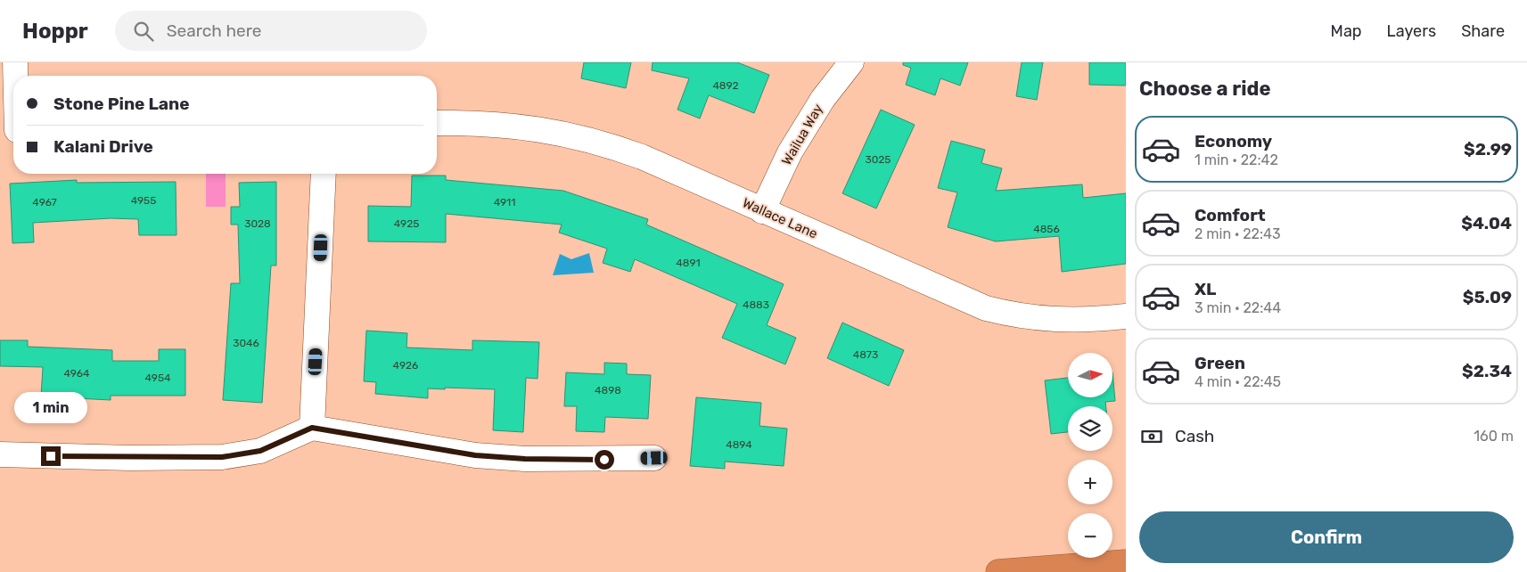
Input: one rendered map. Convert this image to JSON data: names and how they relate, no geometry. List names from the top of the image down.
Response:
{
  "streets": {
    "street": ["Wailua Way", "Wallace Lane"]
  },
  "crossings": [
    ["Wailua Way", "Wallace Lane"]
  ],
  "house_numbers": [
    "4892",
    "3025",
    "4955",
    "4967",
    "4911",
    "3028",
    "4925",
    "4856",
    "4891",
    "4883",
    "3046",
    "4873",
    "4926",
    "4964",
    "4954",
    "4898",
    "4894"
  ],
  "north": "right",
  "page": {
    "header": "Hoppr",
    "search": "Search here",
    "nav": ["Map", "Layers", "Share"],
    "heading": "Choose a ride",
    "banner": ["Stone Pine Lane", "Kalani Drive"],
    "list": [
      {
        "name": "Economy",
        "note": "1 min · 22:42",
        "value": "$2.99"
      },
      {
        "name": "Comfort",
        "note": "2 min · 22:43",
        "value": "$4.04"
      },
      {
        "name": "XL",
        "note": "3 min · 22:44",
        "value": "$5.09"
      },
      {
        "name": "Green",
        "note": "4 min · 22:45",
        "value": "$2.34"
      }
    ],
    "map_buttons": ["+", "−"],
    "bubble": "1 min",
    "pay": ["Cash", "160 m"],
    "buttons": "Confirm"
  }
}
